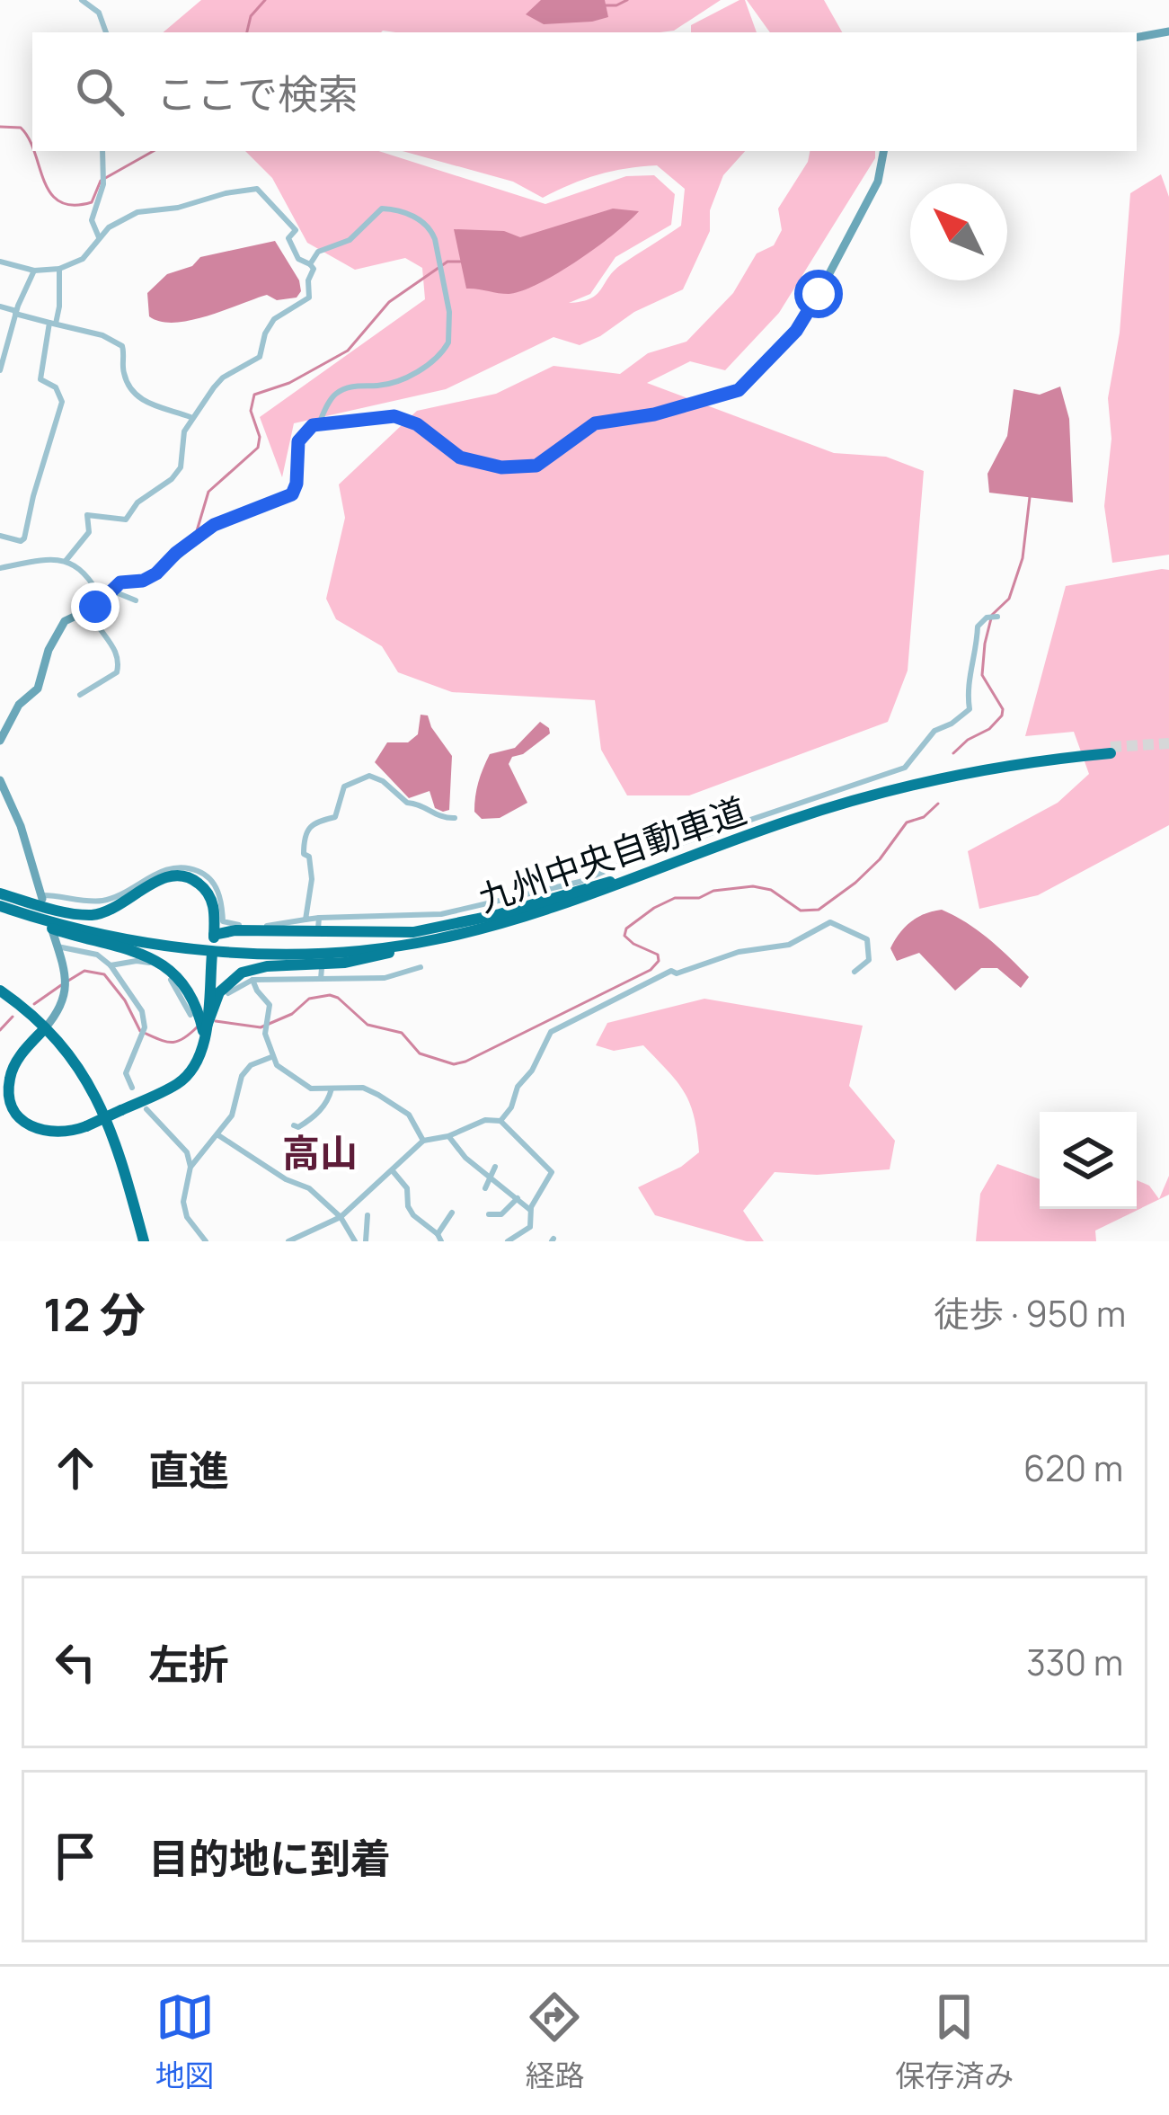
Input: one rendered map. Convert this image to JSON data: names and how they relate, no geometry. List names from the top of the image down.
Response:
{
  "streets": {
    "highway": ["九州中央自動車道"]
  },
  "districts": ["高山"],
  "north": "top left",
  "page": {
    "search": "ここで検索",
    "heading": ["12 分", "徒歩 · 950 m"],
    "list": [
      ["直進", "620 m"],
      ["左折", "330 m"],
      "目的地に到着"
    ],
    "nav": ["地図", "経路", "保存済み"]
  }
}
